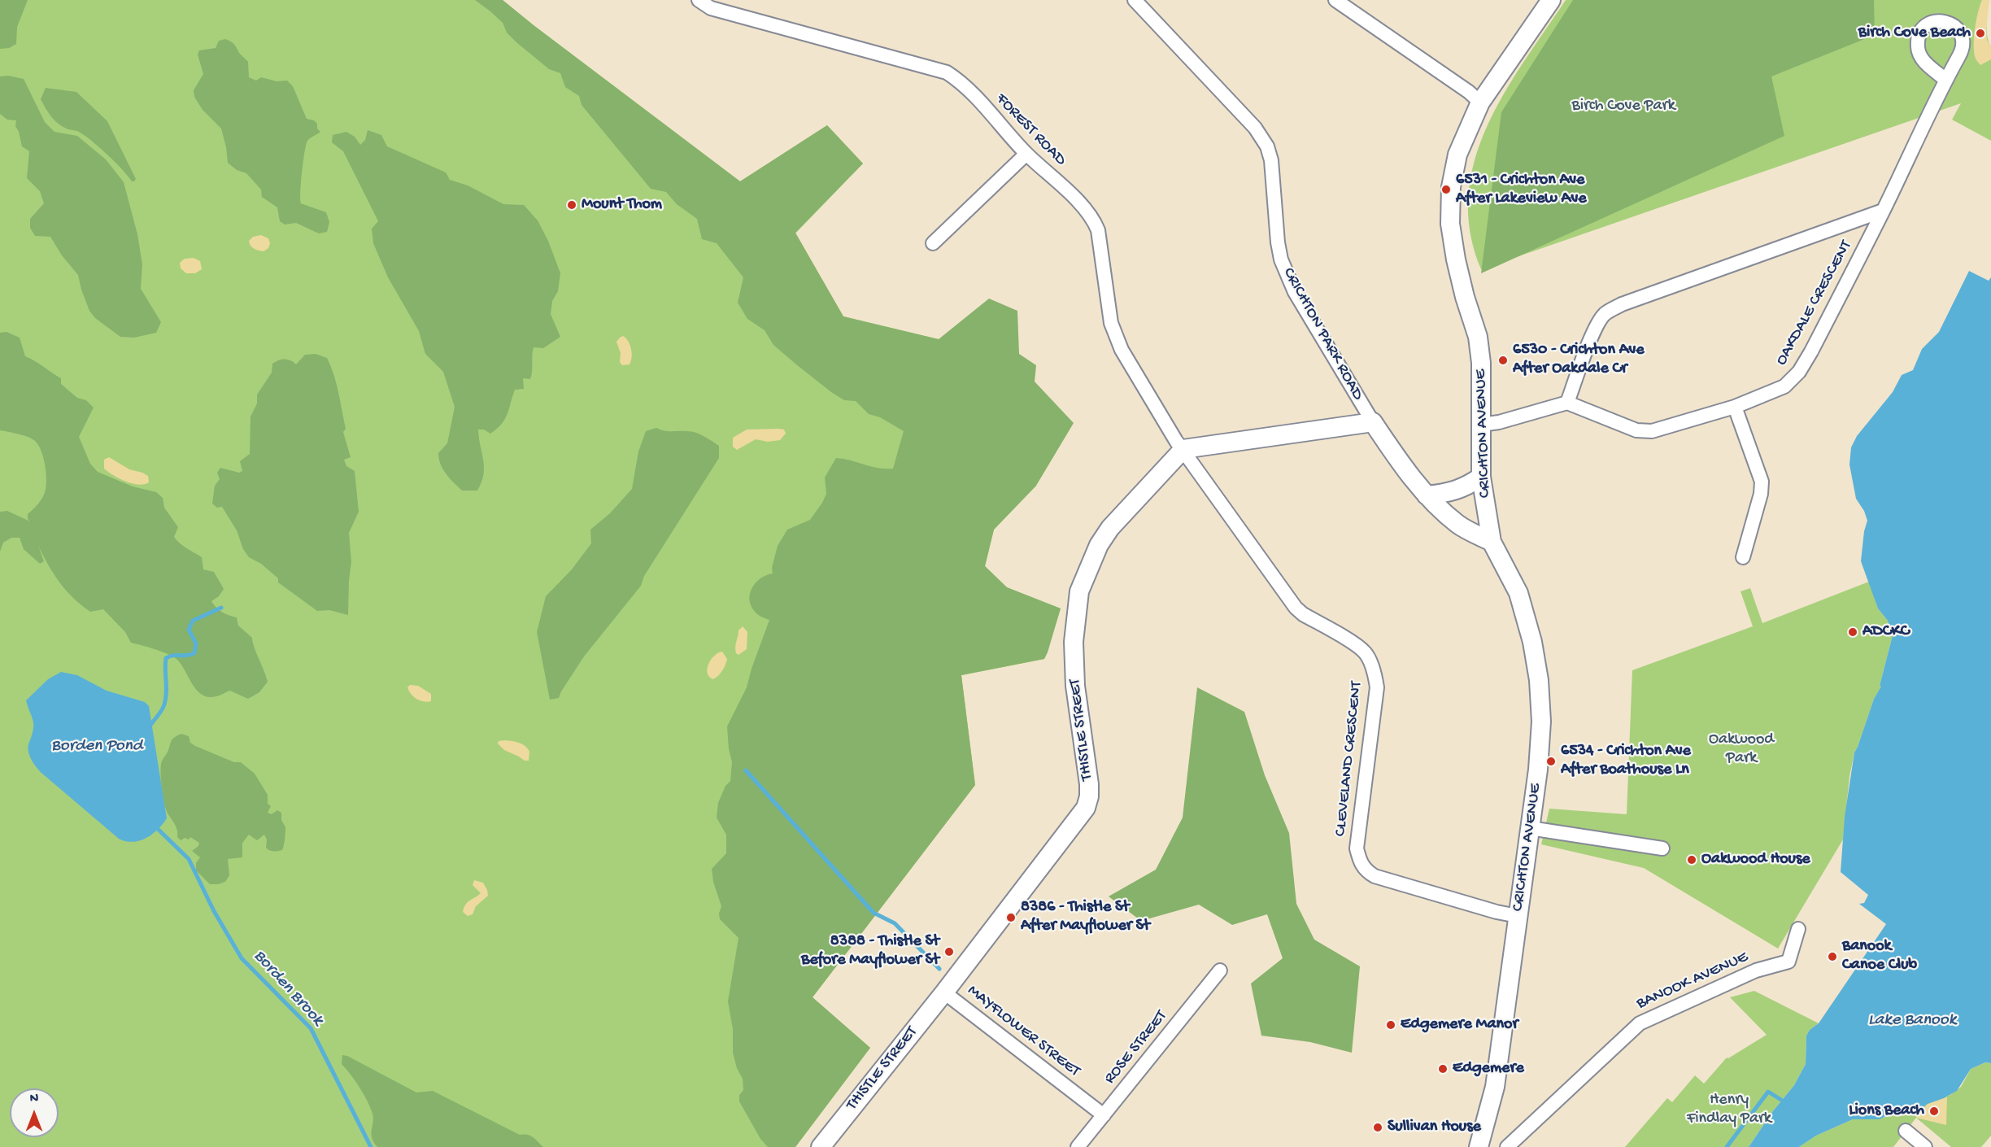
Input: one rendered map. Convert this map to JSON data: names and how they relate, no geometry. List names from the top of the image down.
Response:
{
  "streets": {
    "street": [
      "FOREST ROAD",
      "OAKDALE CRESCENT",
      "CRICHTON PARK ROAD",
      "CRICHTON AVENUE",
      "THISTLE STREET",
      "CLEVELAND CRESCENT",
      "BANOOK AVENUE",
      "MAYFLOWER STREET",
      "ROSE STREET"
    ]
  },
  "crossings": [
    ["FOREST ROAD", "THISTLE STREET"],
    ["FOREST ROAD", "CLEVELAND CRESCENT"],
    ["CRICHTON PARK ROAD", "CRICHTON AVENUE"],
    ["CRICHTON AVENUE", "CLEVELAND CRESCENT"],
    ["THISTLE STREET", "CLEVELAND CRESCENT"],
    ["THISTLE STREET", "MAYFLOWER STREET"],
    ["MAYFLOWER STREET", "ROSE STREET"]
  ],
  "water": ["Borden Pond", "Borden Brook", "Lake Banook"],
  "parks": ["Birch Cove Park", "Oakwood Park", "Henry Findlay Park"],
  "places": [
    "Birch Cove Beach",
    "6531 - Crichton Ave After Lakeview Ave",
    "Mount Thom",
    "6530 - Crichton Ave After Oakdale Cr",
    "ADCKC",
    "6534 - Crichton Ave After Boathouse Ln",
    "Oakwood House",
    "8386 - Thistle St After Mayflower St",
    "8388 - Thistle St Before Mayflower St",
    "Banook Canoe Club",
    "Edgemere Manor",
    "Edgemere",
    "Lions Beach",
    "Sullivan House"
  ],
  "north": "top"
}
